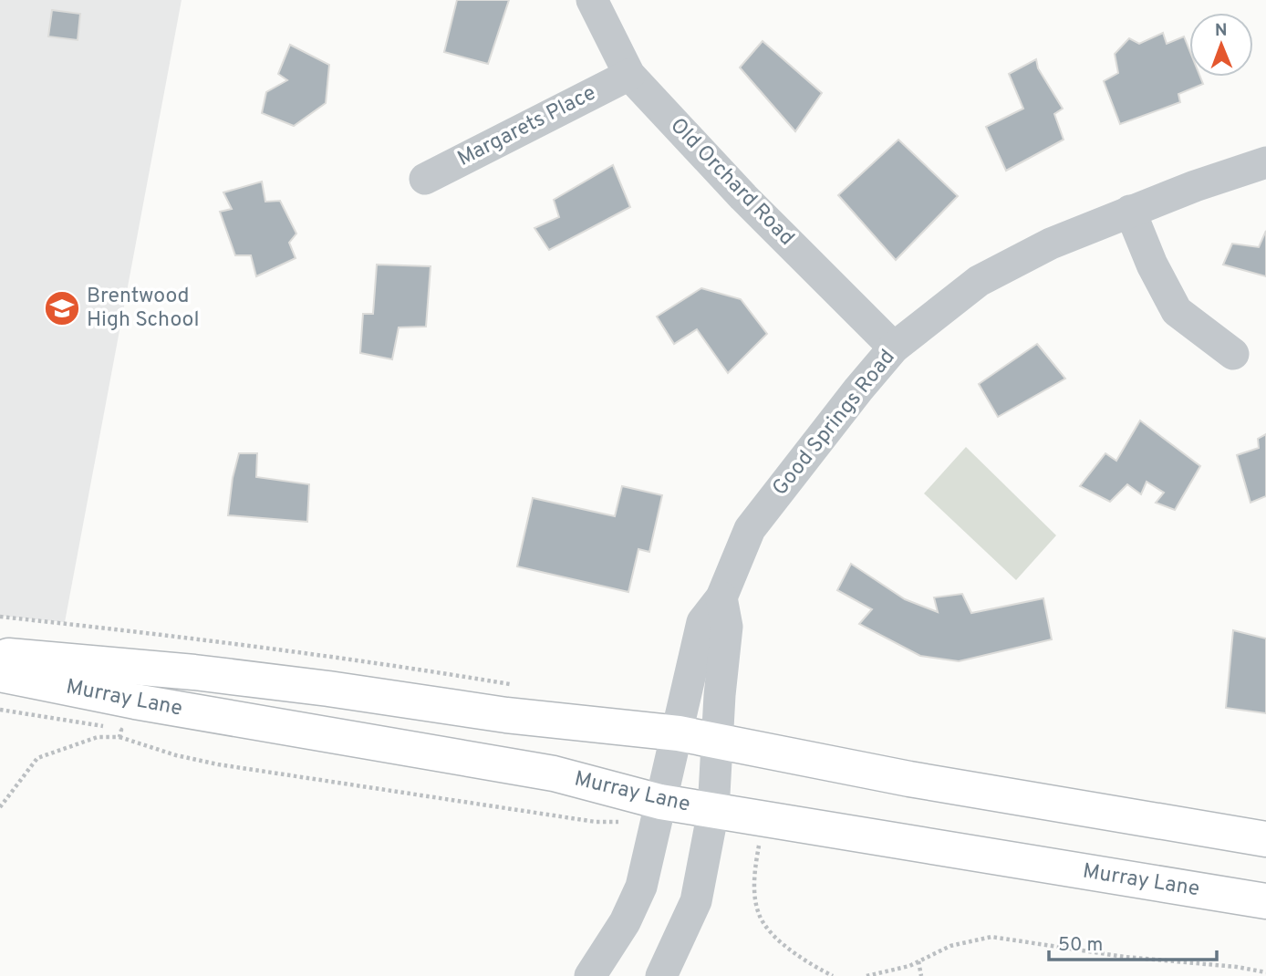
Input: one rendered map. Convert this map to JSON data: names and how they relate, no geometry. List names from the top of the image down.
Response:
{
  "streets": {
    "main road": ["Murray Lane"],
    "street": ["Margarets Place", "Old Orchard Road", "Good Springs Road"]
  },
  "crossings": [
    ["Margarets Place", "Old Orchard Road"],
    ["Old Orchard Road", "Good Springs Road"],
    ["Good Springs Road", "Murray Lane"]
  ],
  "places": {
    "school or university": ["Brentwood High School"]
  },
  "scale_bar": "50 m",
  "north": "top"
}
